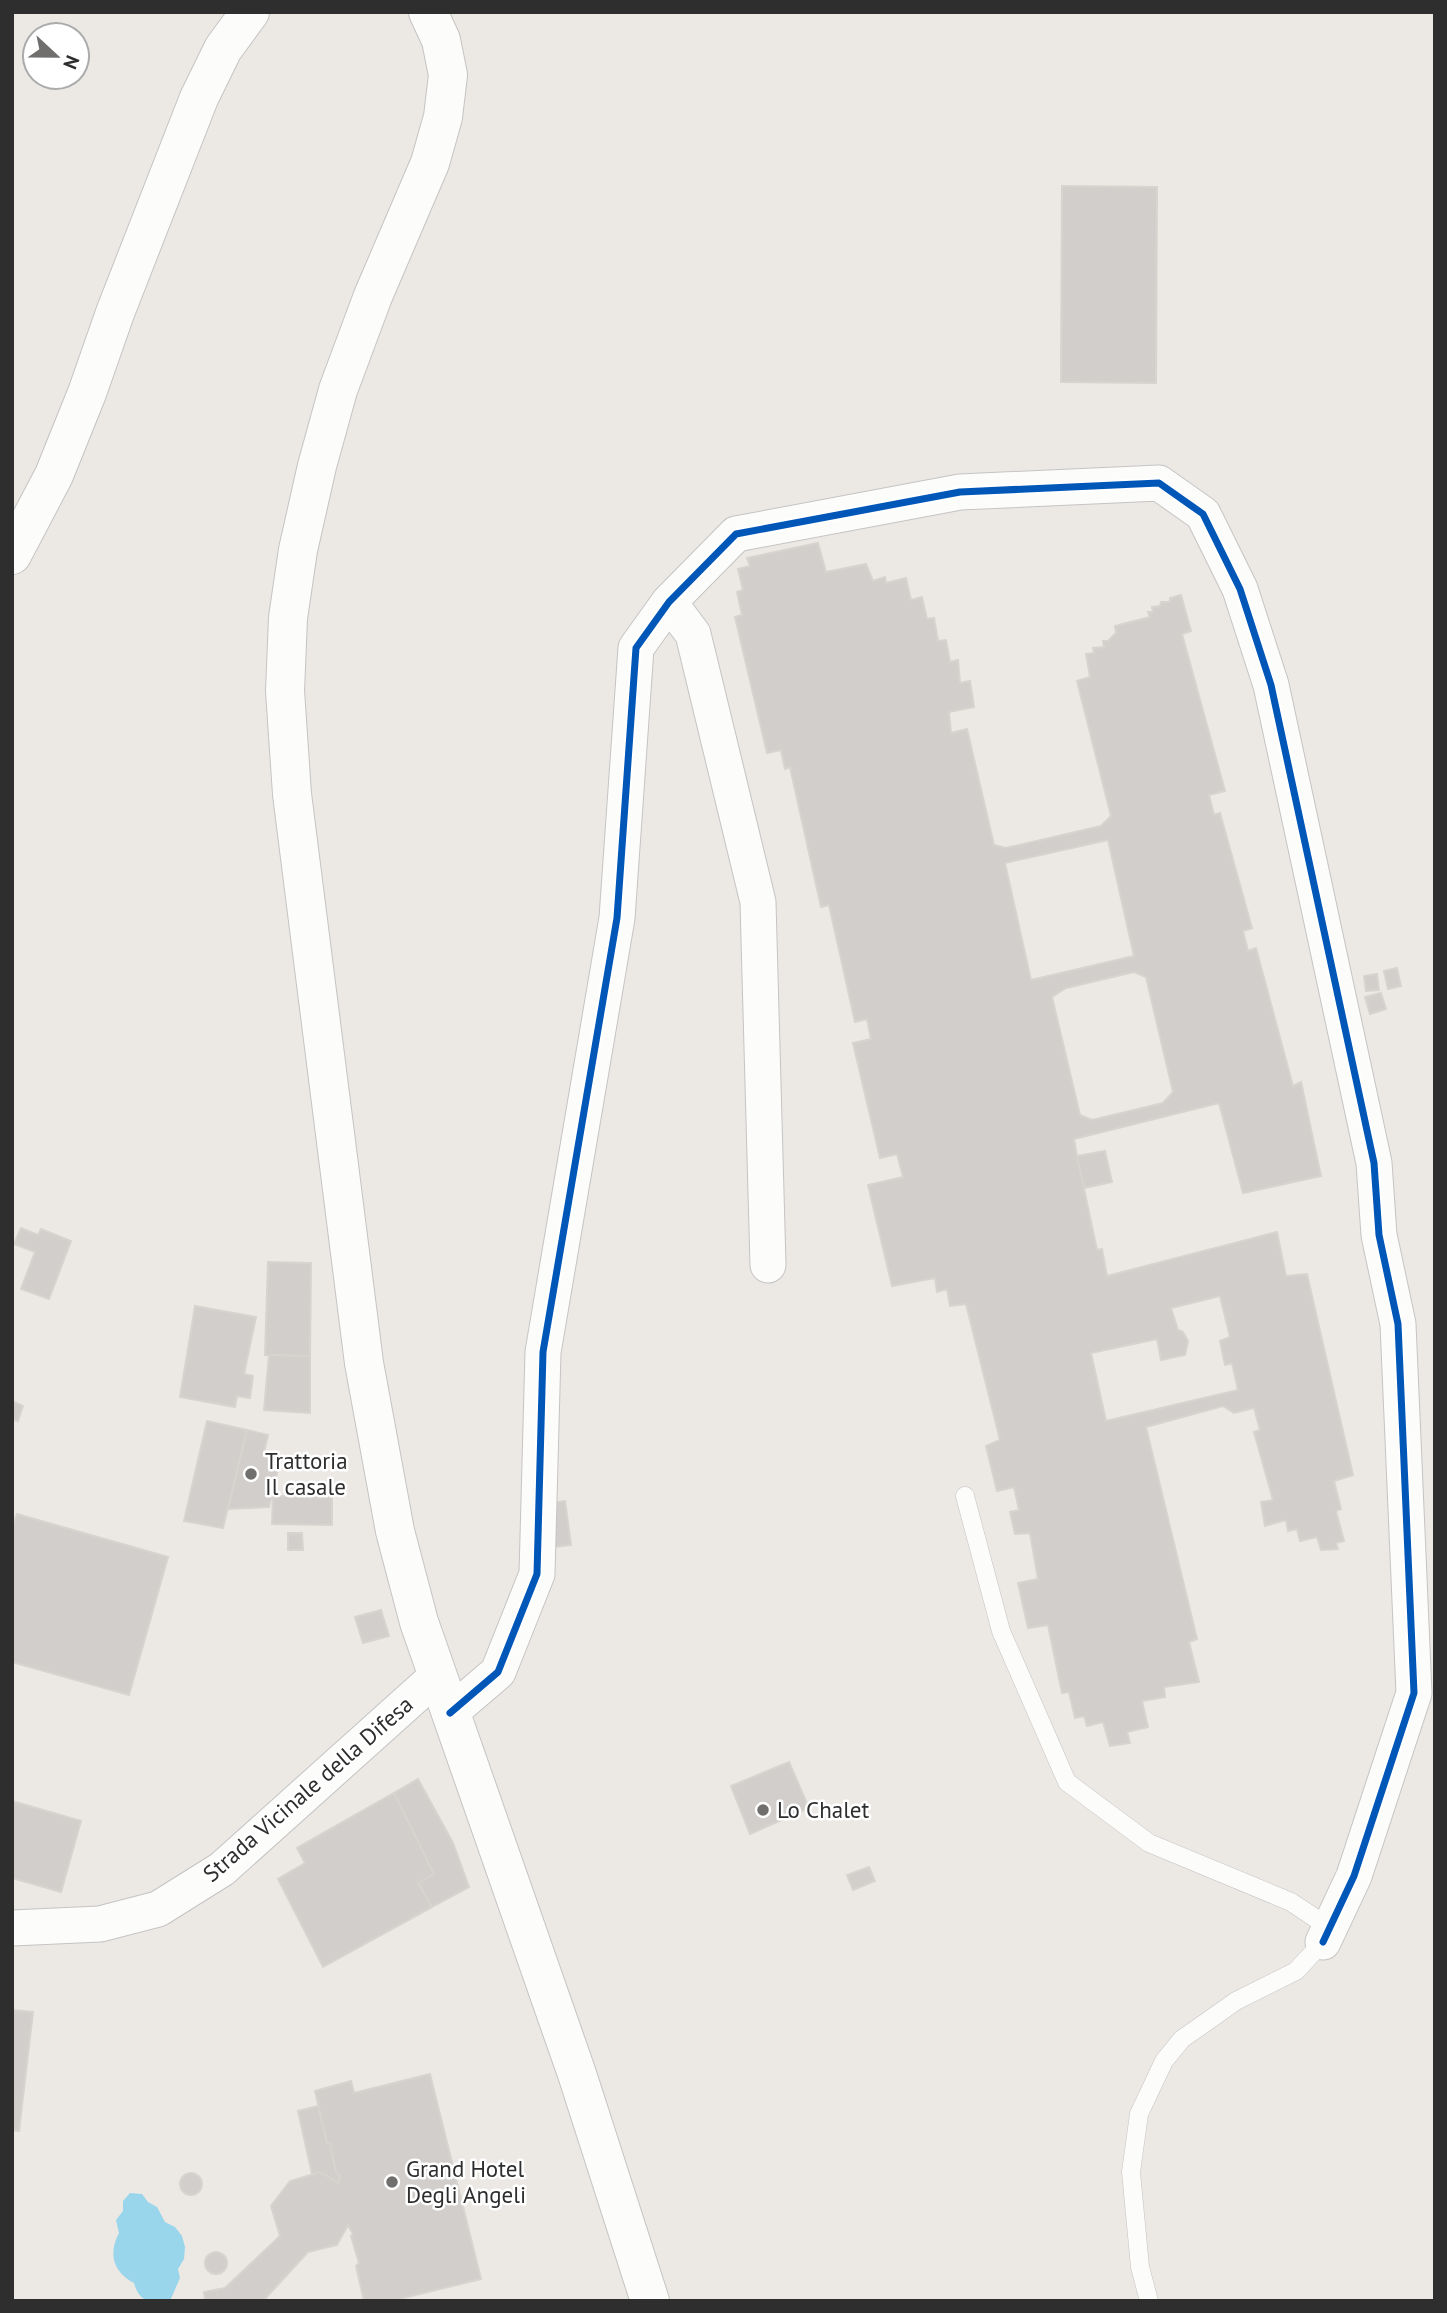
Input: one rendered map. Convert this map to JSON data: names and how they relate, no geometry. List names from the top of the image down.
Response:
{
  "streets": {
    "street": ["Strada Vicinale della Difesa"]
  },
  "places": ["Trattoria Il casale", "Lo Chalet", "Grand Hotel Degli Angeli"],
  "north": "right"
}
